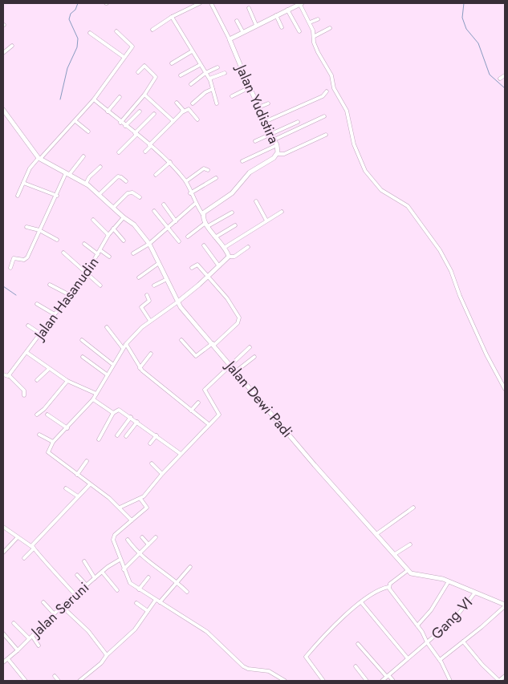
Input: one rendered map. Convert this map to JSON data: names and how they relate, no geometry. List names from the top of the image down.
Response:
{
  "streets": {
    "street": [
      "Jalan Yudistira",
      "Jalan Hasanudin",
      "Jalan Dewi Padi",
      "Jalan Seruni",
      "Gang VI"
    ]
  },
  "crossings": [
    ["Jalan Hasanudin", "Jalan Dewi Padi"]
  ]
}
